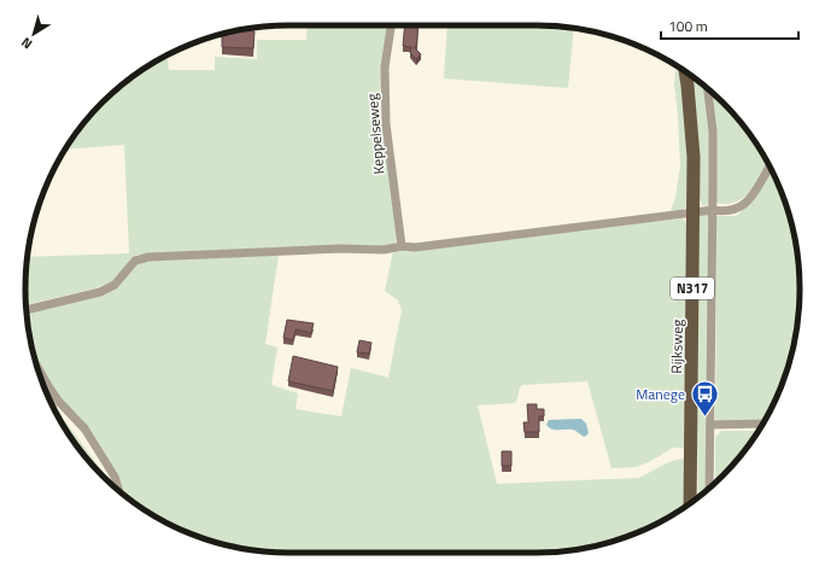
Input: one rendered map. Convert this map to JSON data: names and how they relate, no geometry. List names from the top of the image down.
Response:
{
  "streets": {
    "main road": ["N317", "Rijksweg"],
    "street": ["Keppelseweg"]
  },
  "places": {
    "bus stop": ["Manege"]
  },
  "scale_bar": "100 m",
  "north": "bottom left"
}
